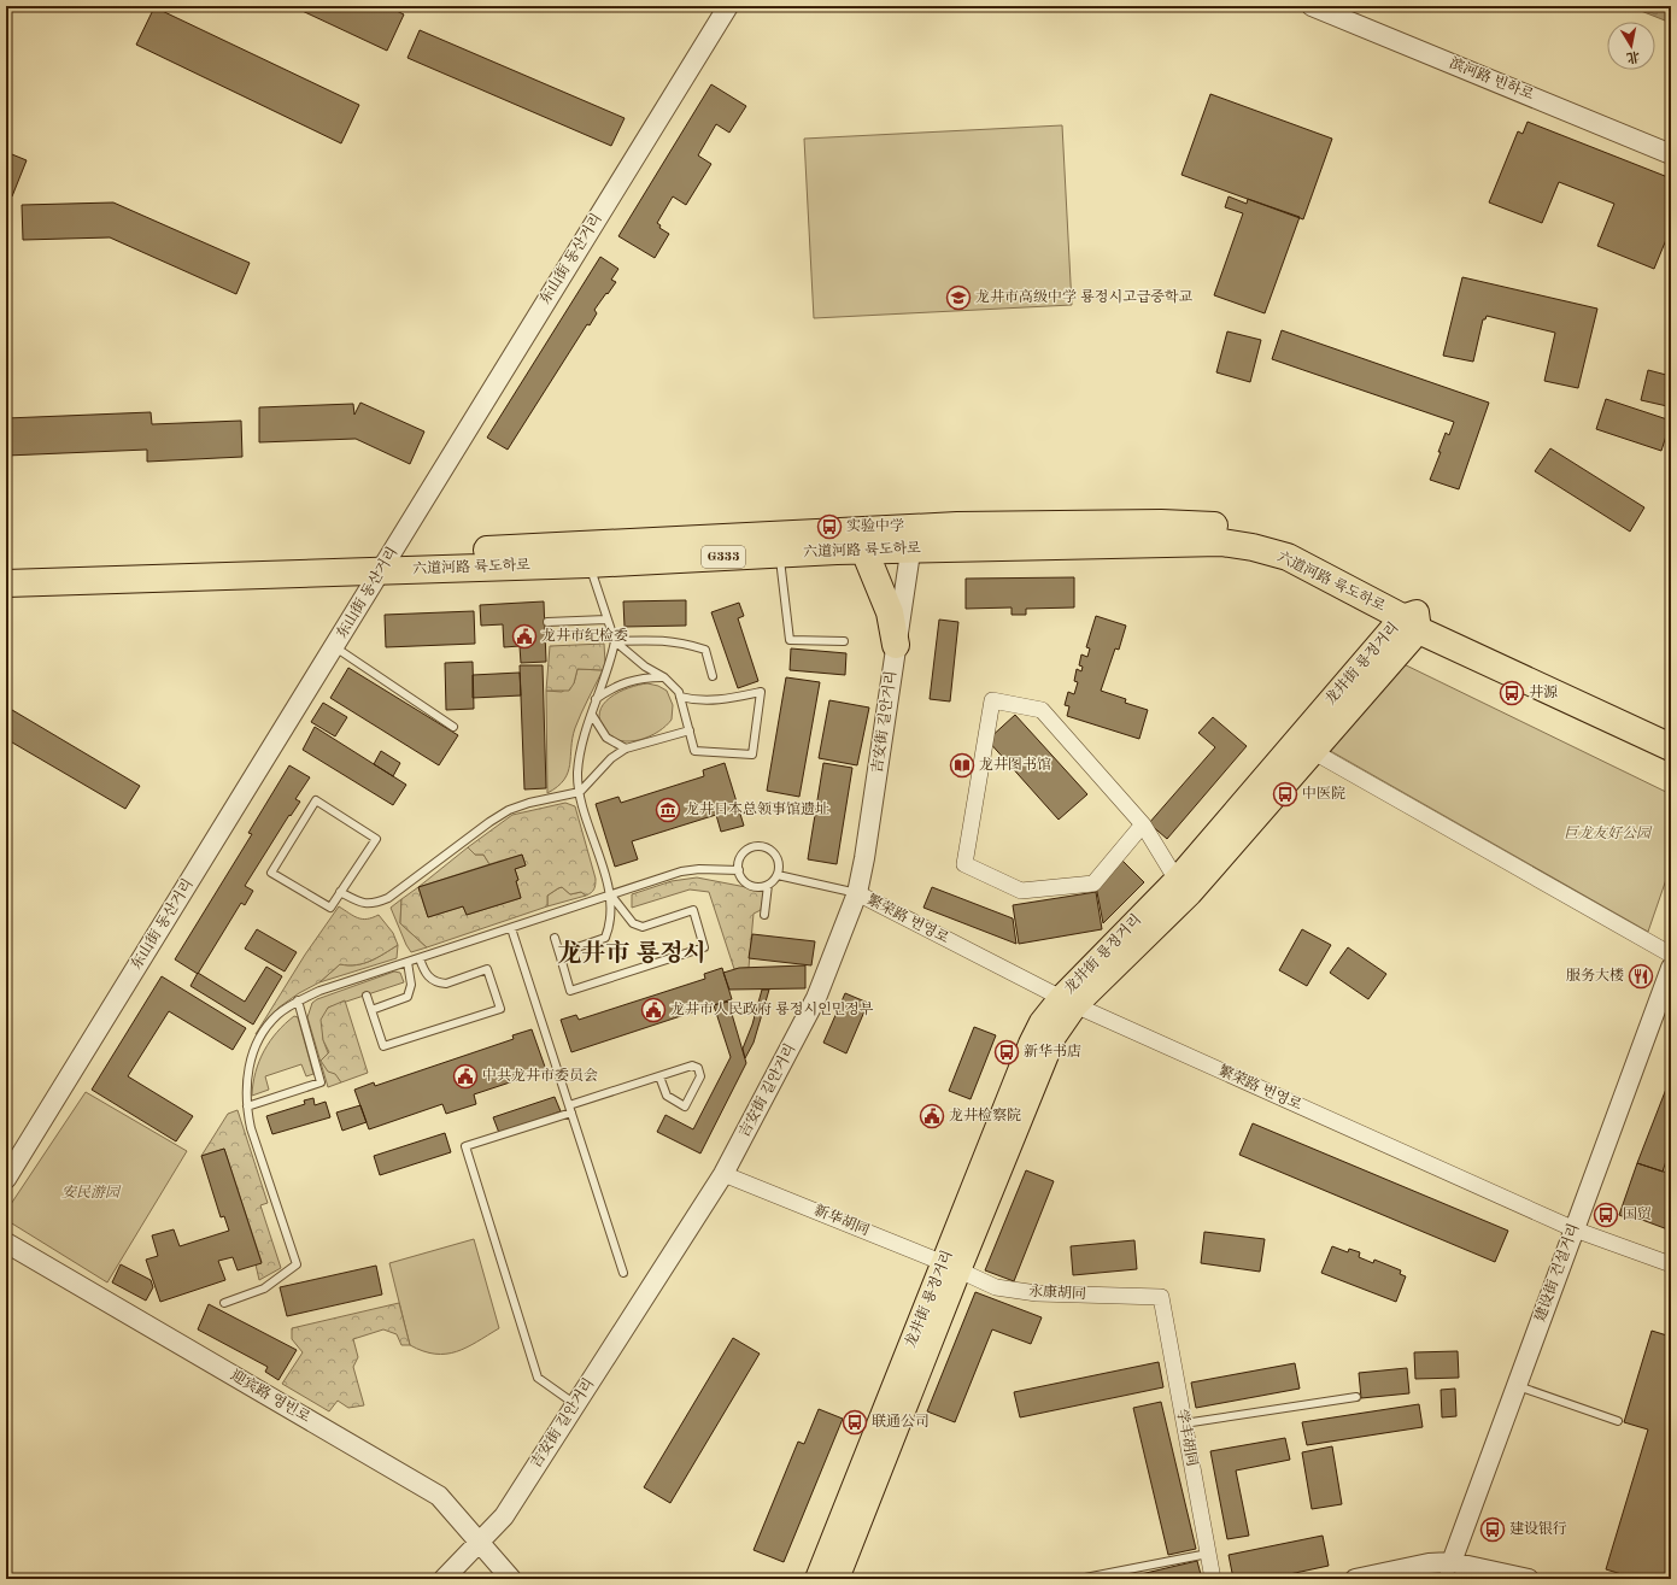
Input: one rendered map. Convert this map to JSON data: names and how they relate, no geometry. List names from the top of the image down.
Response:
{
  "streets": {
    "highway": ["六道河路 륙도하로", "G333"],
    "main road": ["龙井街 룡정거리"],
    "street": [
      "滨河路 빈하로",
      "东山街 동산거리",
      "吉安街 길안거리",
      "繁荣路 번영로",
      "新华胡同",
      "建设街 건설거리",
      "永康胡同",
      "迎宾路 영빈로",
      "学丰胡同"
    ]
  },
  "crossings": [
    ["东山街 동산거리", "六道河路 륙도하로"],
    ["六道河路 륙도하로", "龙井街 룡정거리"],
    ["六道河路 륙도하로", "吉安街 길안거리"],
    ["龙井街 룡정거리", "繁荣路 번영로"],
    ["龙井街 룡정거리", "新华胡同"],
    ["龙井街 룡정거리", "永康胡同"],
    ["吉安街 길안거리", "繁荣路 번영로"],
    ["吉安街 길안거리", "新华胡同"],
    ["吉安街 길안거리", "迎宾路 영빈로"],
    ["繁荣路 번영로", "建设街 건설거리"],
    ["新华胡同", "永康胡同"],
    ["永康胡同", "学丰胡同"]
  ],
  "districts": ["龙井市 룡정시"],
  "parks": ["巨龙友好公园", "安民游园"],
  "places": {
    "school or university": ["龙井市高级中学 룡정시고급중학교"],
    "bus stop": [
      "实验中学",
      "井源",
      "中医院",
      "新华书店",
      "国贸",
      "联通公司",
      "建设银行"
    ],
    "public building": [
      "龙井市纪检委",
      "龙井市人民政府 룡정시인민정부",
      "中共龙井市委员会",
      "龙井检察院"
    ],
    "library": ["龙井图书馆"],
    "museum": ["龙井日本总领事馆遗址"],
    "restaurant": ["服务大楼"]
  },
  "north": "bottom"
}
